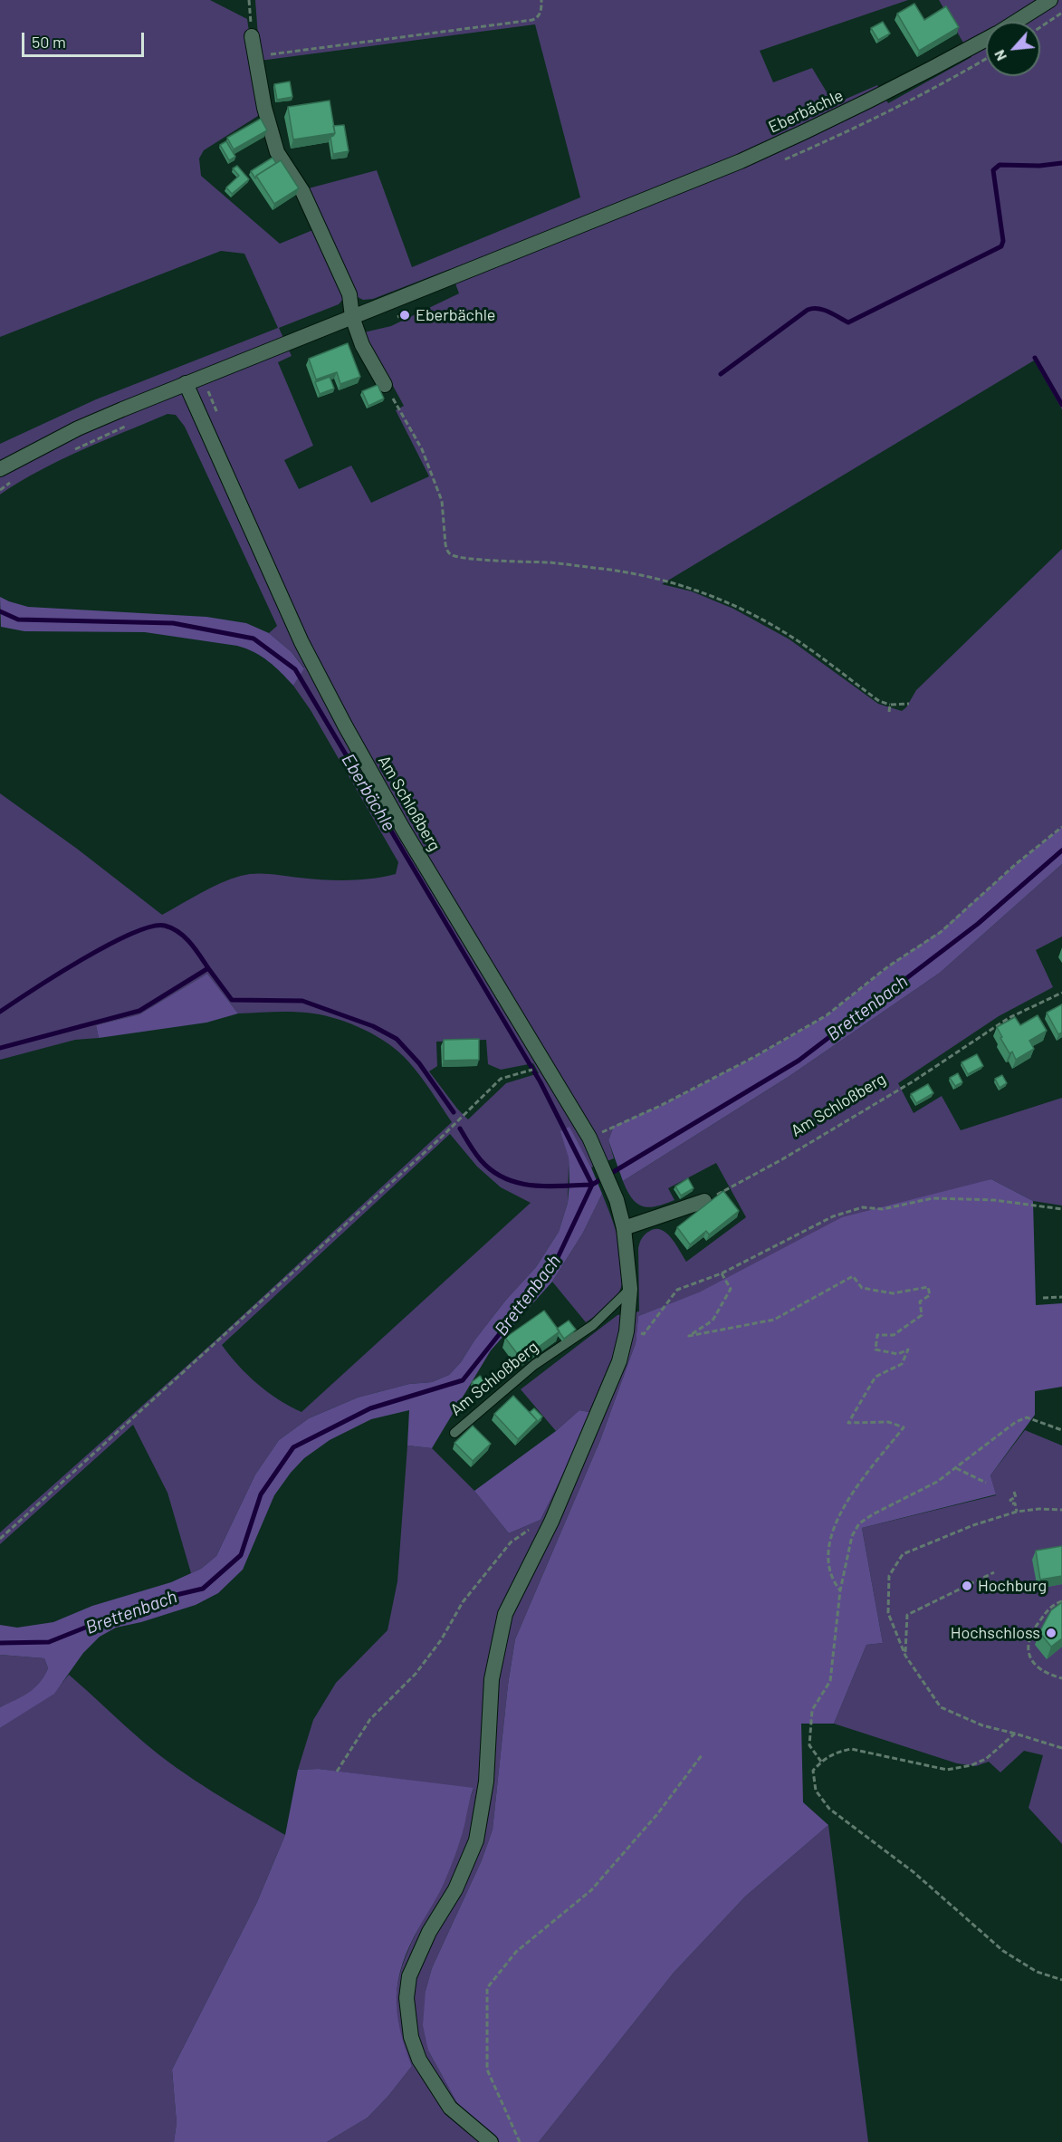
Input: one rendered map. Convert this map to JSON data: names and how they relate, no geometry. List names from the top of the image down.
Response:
{
  "streets": {
    "street": ["Eberbächle", "Am Schloßberg"]
  },
  "crossings": [
    ["Eberbächle", "Am Schloßberg"]
  ],
  "water": ["Eberbächle", "Brettenbach"],
  "places": ["Eberbächle", "Hochburg", "Hochschloss"],
  "scale_bar": "50 m",
  "north": "bottom left"
}
